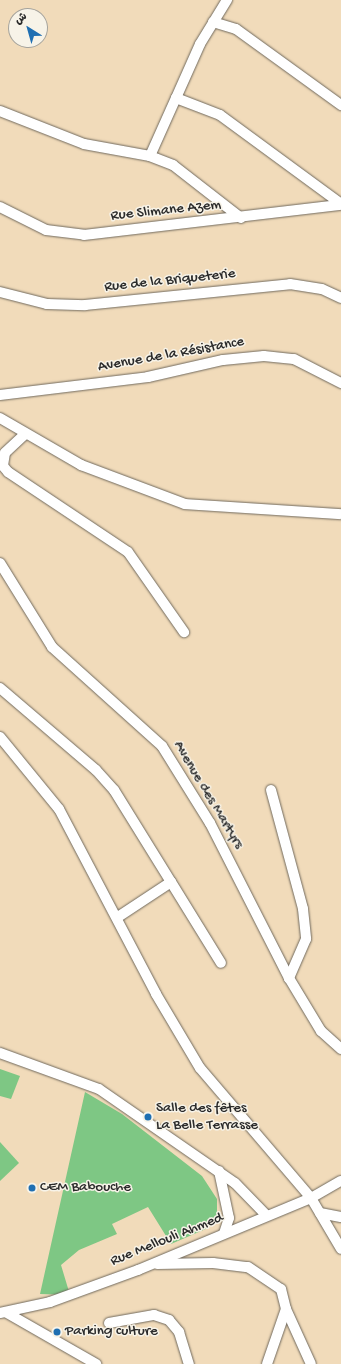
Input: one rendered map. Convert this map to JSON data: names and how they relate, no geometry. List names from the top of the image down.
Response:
{
  "streets": {
    "street": [
      "Rue Slimane Azem",
      "Rue de la Briqueterie",
      "Avenue de la Résistance",
      "Avenue des Martyrs",
      "Rue Mellouli Ahmed"
    ]
  },
  "places": ["Salle des fêtes La Belle Terrasse", "CEM Babouche", "Parking culture"],
  "north": "top left"
}
